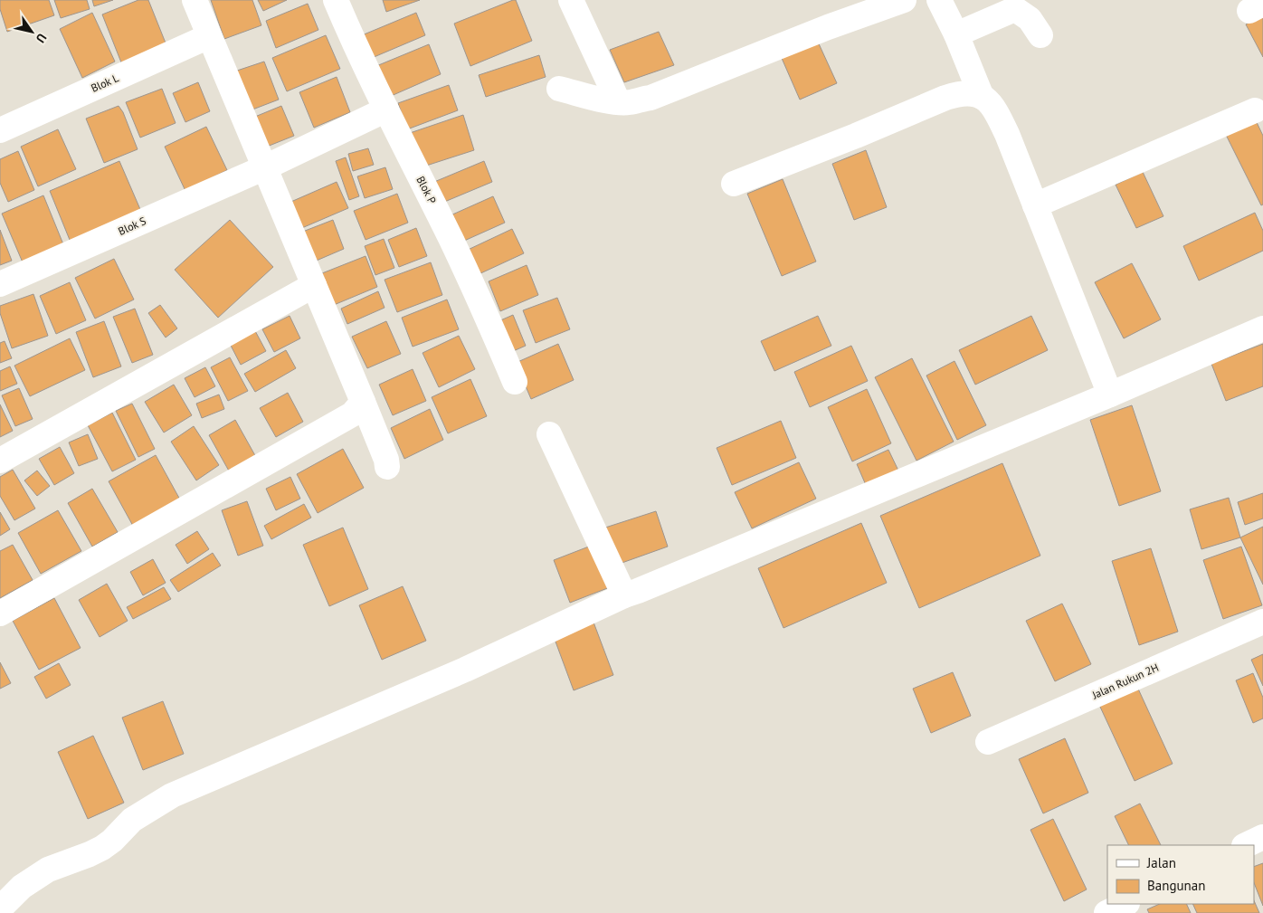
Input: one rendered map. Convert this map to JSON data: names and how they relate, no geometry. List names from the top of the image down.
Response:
{
  "streets": {
    "street": [
      "Blok L",
      "Blok P",
      "Blok S",
      "Jalan Rukun 2H"
    ]
  },
  "crossings": [
    ["Blok P", "Blok S"]
  ],
  "legend": ["Jalan", "Bangunan"],
  "north": "bottom right"
}
